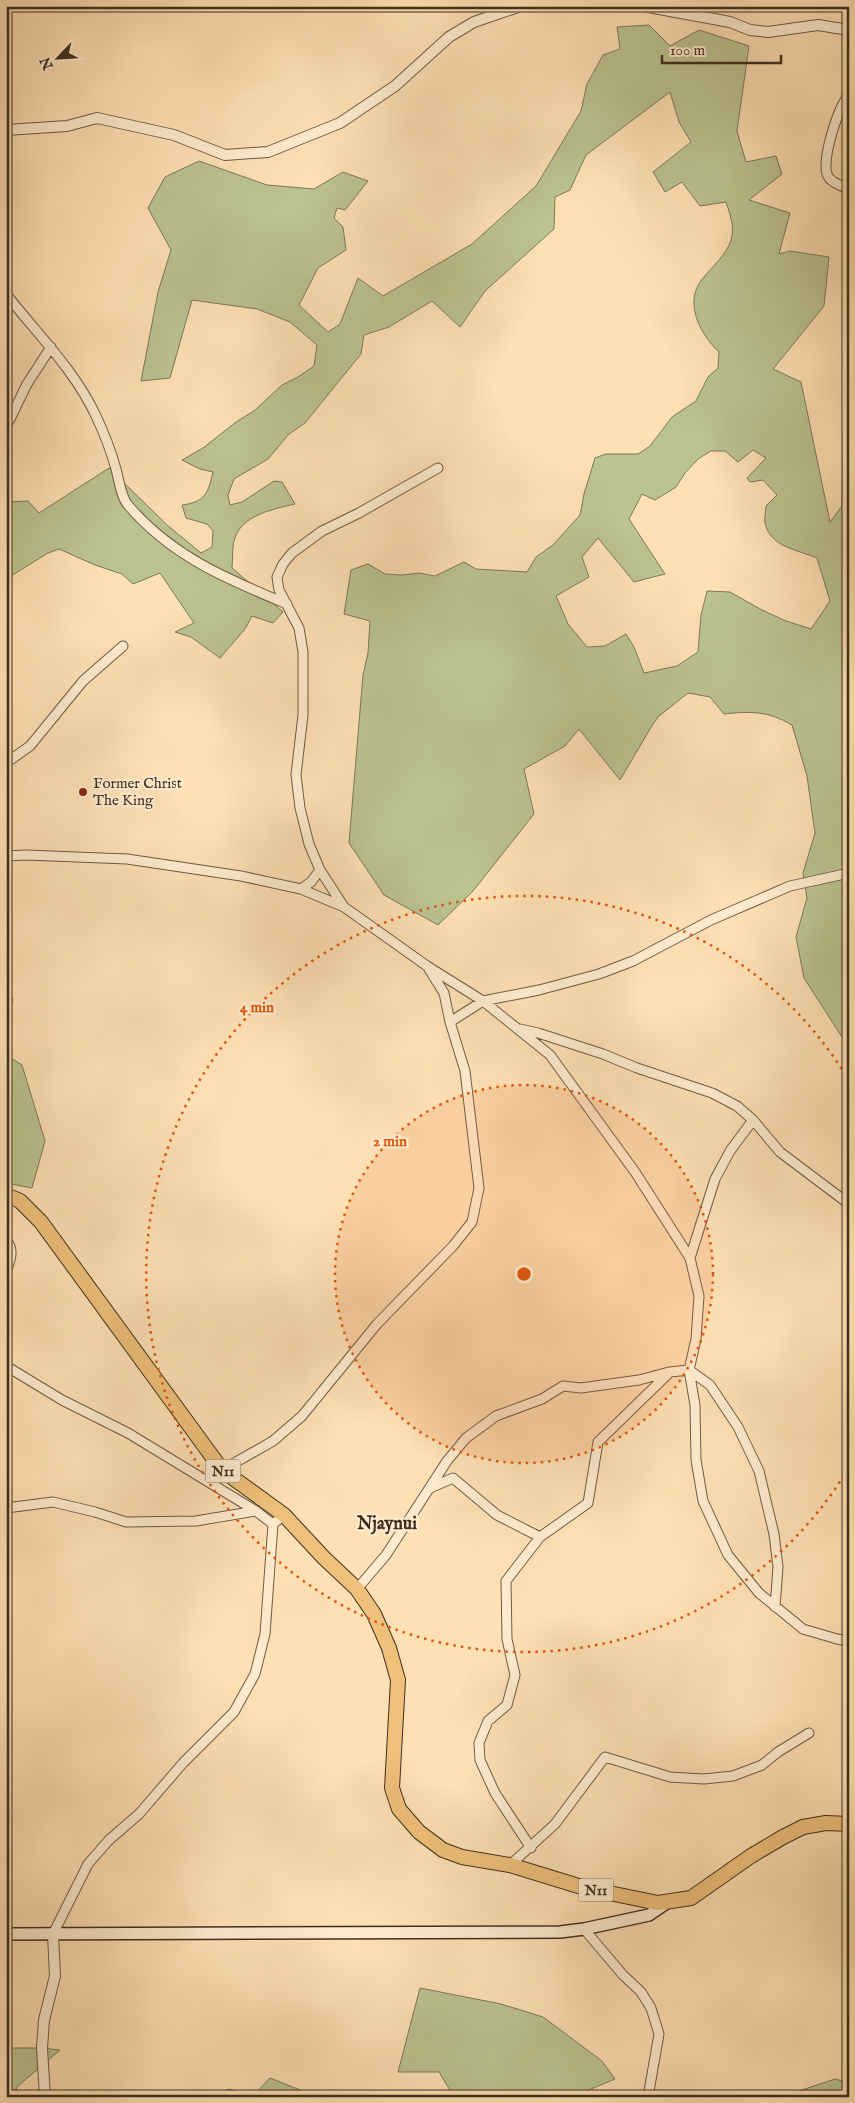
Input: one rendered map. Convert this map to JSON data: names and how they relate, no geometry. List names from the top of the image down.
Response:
{
  "streets": {
    "highway": ["N11"]
  },
  "districts": ["Njaynui"],
  "places": ["Former Christ The King"],
  "scale_bar": "100 m",
  "north": "bottom left",
  "rings": ["4 min", "2 min"]
}
